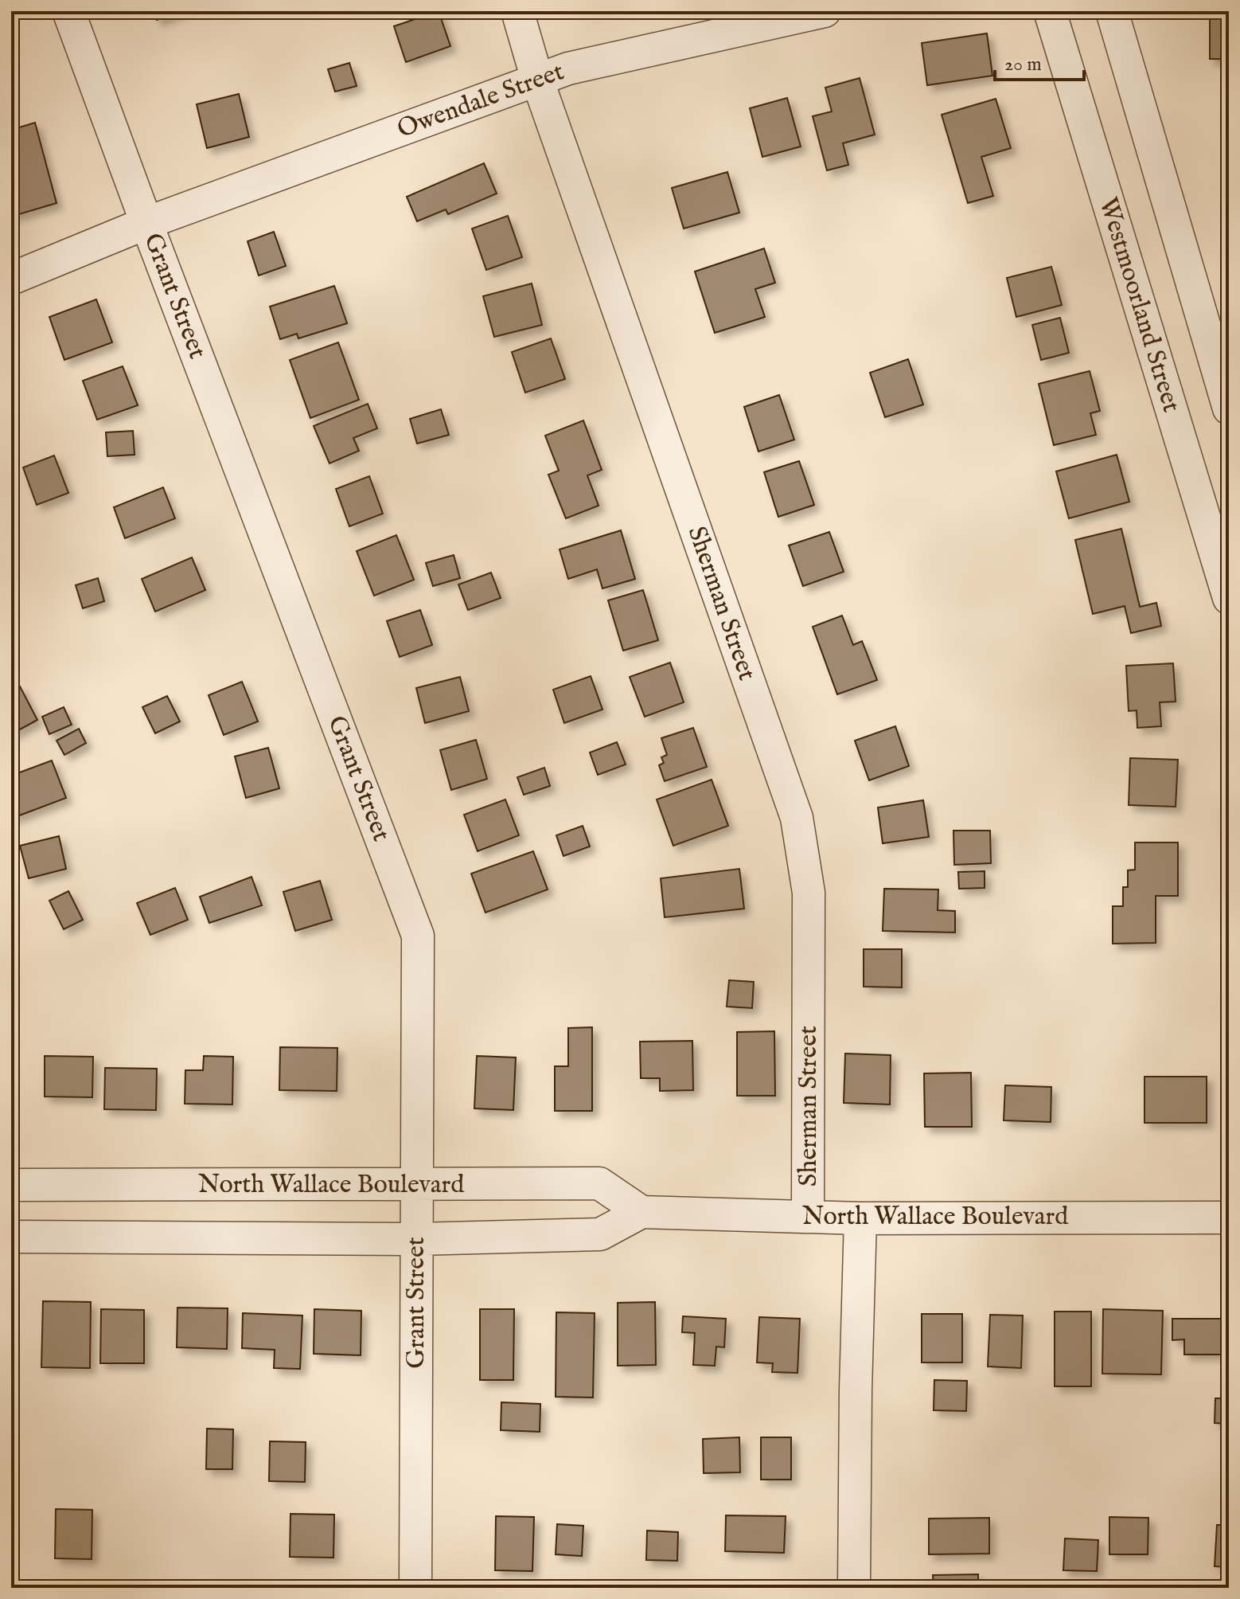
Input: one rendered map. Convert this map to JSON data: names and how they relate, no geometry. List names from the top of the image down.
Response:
{
  "streets": {
    "street": [
      "Owendale Street",
      "Grant Street",
      "Westmoorland Street",
      "Sherman Street",
      "North Wallace Boulevard"
    ]
  },
  "crossings": [
    ["Owendale Street", "Grant Street"],
    ["Owendale Street", "Sherman Street"],
    ["Grant Street", "North Wallace Boulevard"],
    ["Sherman Street", "North Wallace Boulevard"]
  ],
  "scale_bar": "20 m"
}
